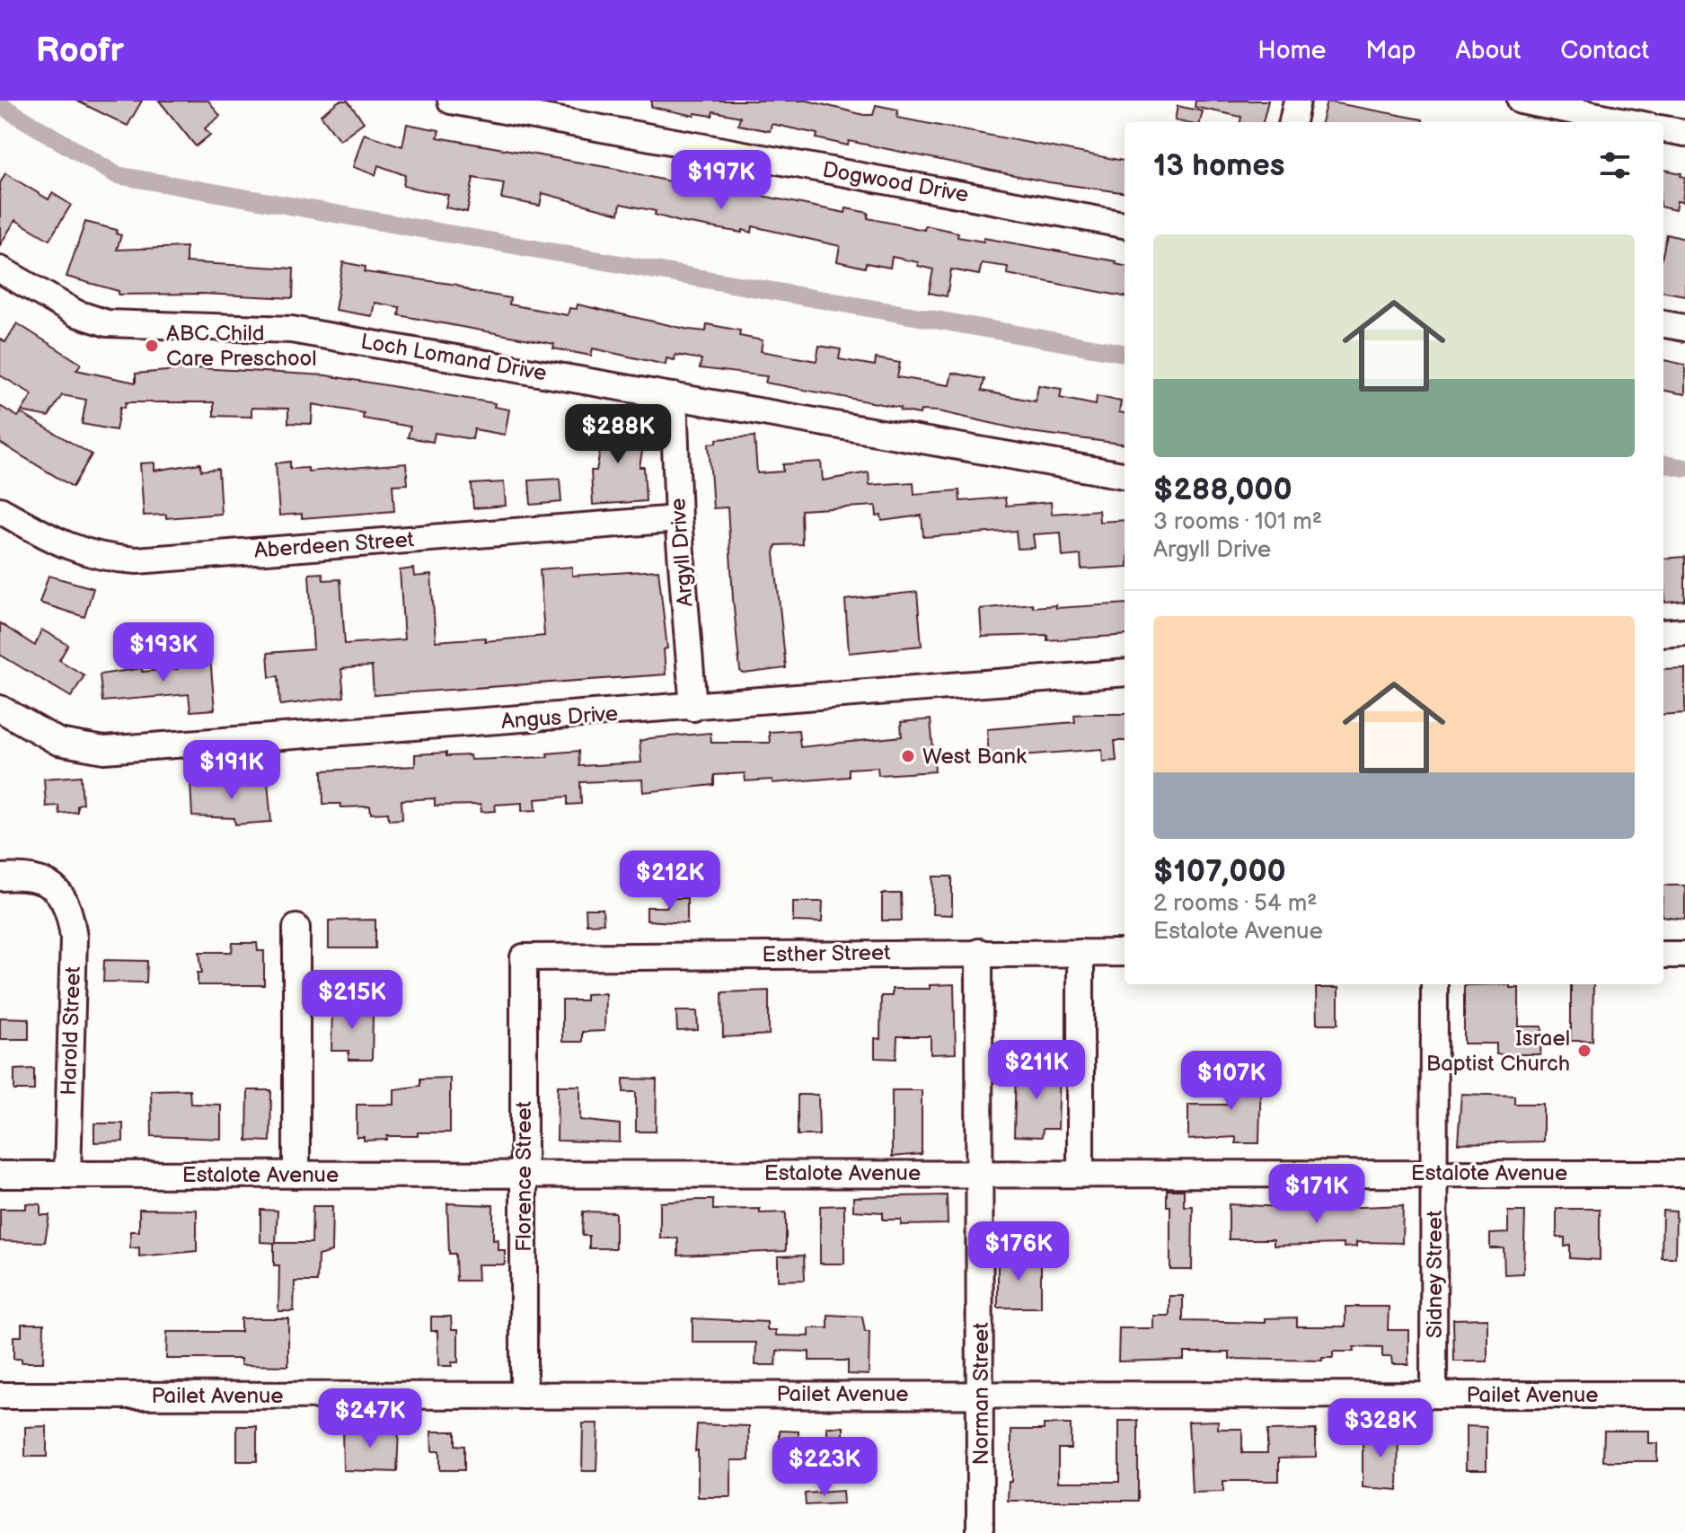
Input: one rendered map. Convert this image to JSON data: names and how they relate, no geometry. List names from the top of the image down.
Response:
{
  "streets": {
    "street": [
      "Dogwood Drive",
      "Loch Lomand Drive",
      "Aberdeen Street",
      "Argyll Drive",
      "Angus Drive",
      "Esther Street",
      "Harold Street",
      "Estalote Avenue",
      "Florence Street",
      "Sidney Street",
      "Pailet Avenue",
      "Norman Street"
    ]
  },
  "crossings": [
    ["Loch Lomand Drive", "Argyll Drive"],
    ["Aberdeen Street", "Argyll Drive"],
    ["Argyll Drive", "Angus Drive"],
    ["Esther Street", "Florence Street"],
    ["Esther Street", "Norman Street"],
    ["Harold Street", "Estalote Avenue"],
    ["Estalote Avenue", "Florence Street"],
    ["Estalote Avenue", "Sidney Street"],
    ["Estalote Avenue", "Norman Street"],
    ["Florence Street", "Pailet Avenue"],
    ["Sidney Street", "Pailet Avenue"],
    ["Pailet Avenue", "Norman Street"]
  ],
  "places": ["ABC Child Care Preschool", "West Bank", "Israel Baptist Church"],
  "page": {
    "header": "Roofr",
    "nav": [
      "Home",
      "Map",
      "About",
      "Contact"
    ],
    "heading": "13 homes",
    "price": [
      "$197K",
      "$288K",
      "$193K",
      "$191K",
      "$212K",
      "$215K",
      "$211K",
      "$107K",
      "$171K",
      "$176K",
      "$247K",
      "$328K",
      "$223K"
    ],
    "list": [
      {
        "name": "$288,000",
        "note": "3 rooms · 101 m² · Argyll Drive"
      },
      {
        "name": "$107,000",
        "note": "2 rooms · 54 m² · Estalote Avenue"
      }
    ]
  }
}
